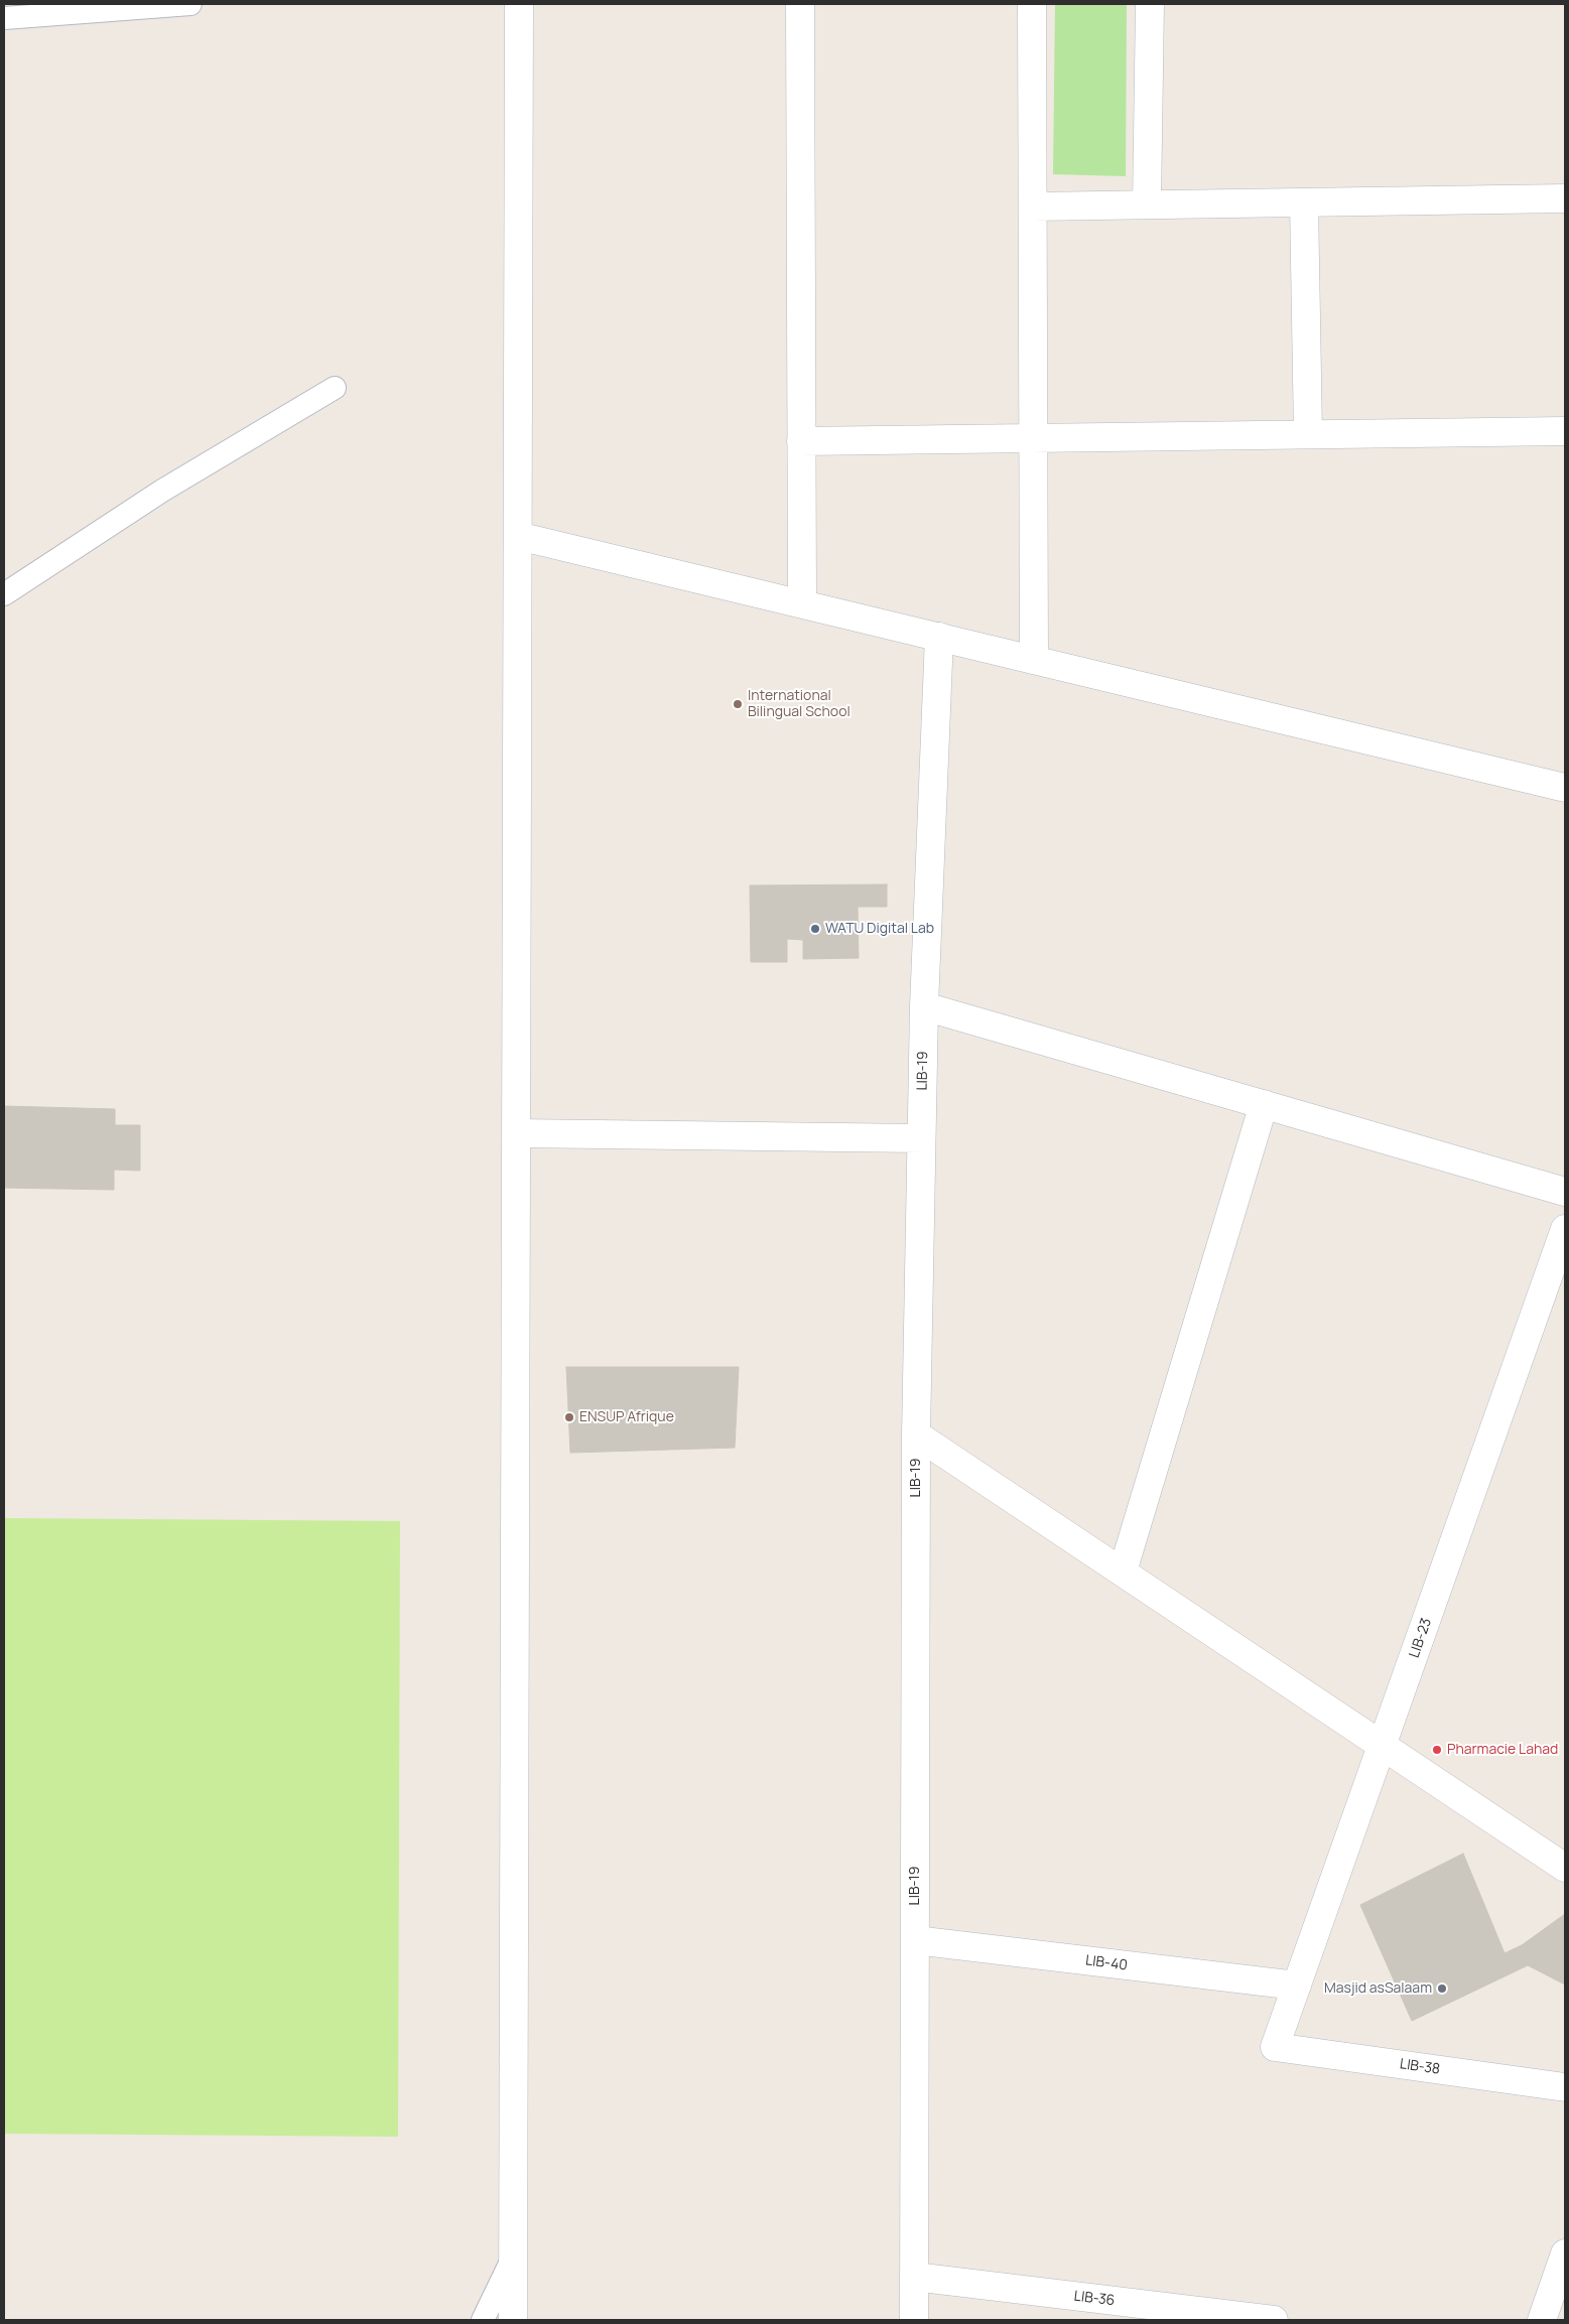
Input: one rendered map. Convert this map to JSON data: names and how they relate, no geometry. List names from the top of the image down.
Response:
{
  "streets": {
    "street": [
      "LIB-19",
      "LIB-23",
      "LIB-40",
      "LIB-38",
      "LIB-36"
    ]
  },
  "crossings": [
    ["LIB-19", "LIB-40"],
    ["LIB-19", "LIB-36"],
    ["LIB-23", "LIB-40"],
    ["LIB-23", "LIB-38"]
  ],
  "places": [
    "International Bilingual School",
    "WATU Digital Lab",
    "ENSUP Afrique",
    "Pharmacie Lahad",
    "Masjid asSalaam"
  ]
}
